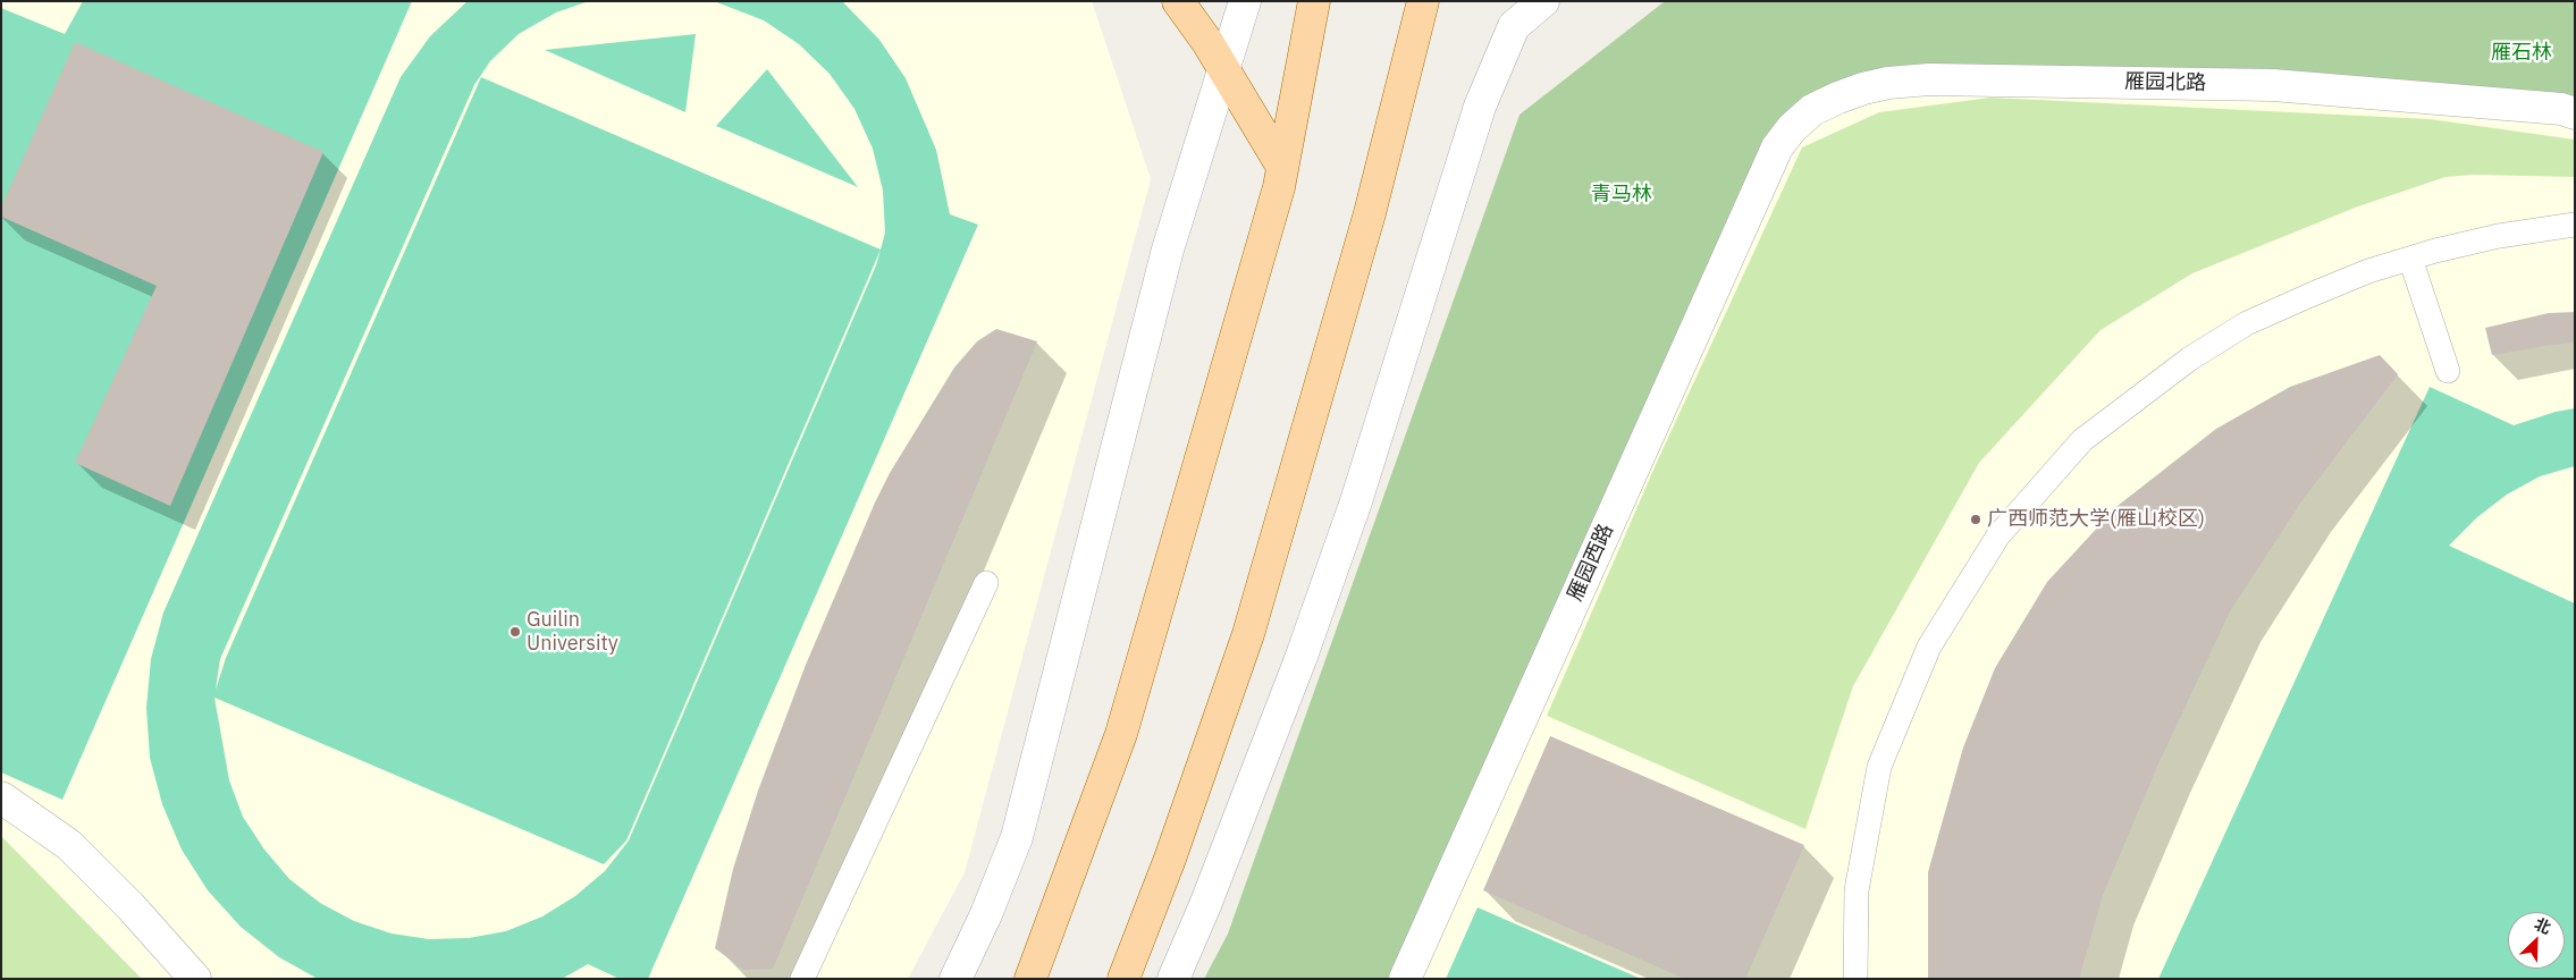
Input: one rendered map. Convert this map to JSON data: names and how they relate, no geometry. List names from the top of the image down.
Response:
{
  "streets": {
    "street": ["雁园北路", "雁园西路"]
  },
  "crossings": [
    ["雁园北路", "雁园西路"]
  ],
  "parks": ["雁石林", "青马林"],
  "places": ["广西师范大学(雁山校区)", "Guilin University"],
  "north": "top right"
}
